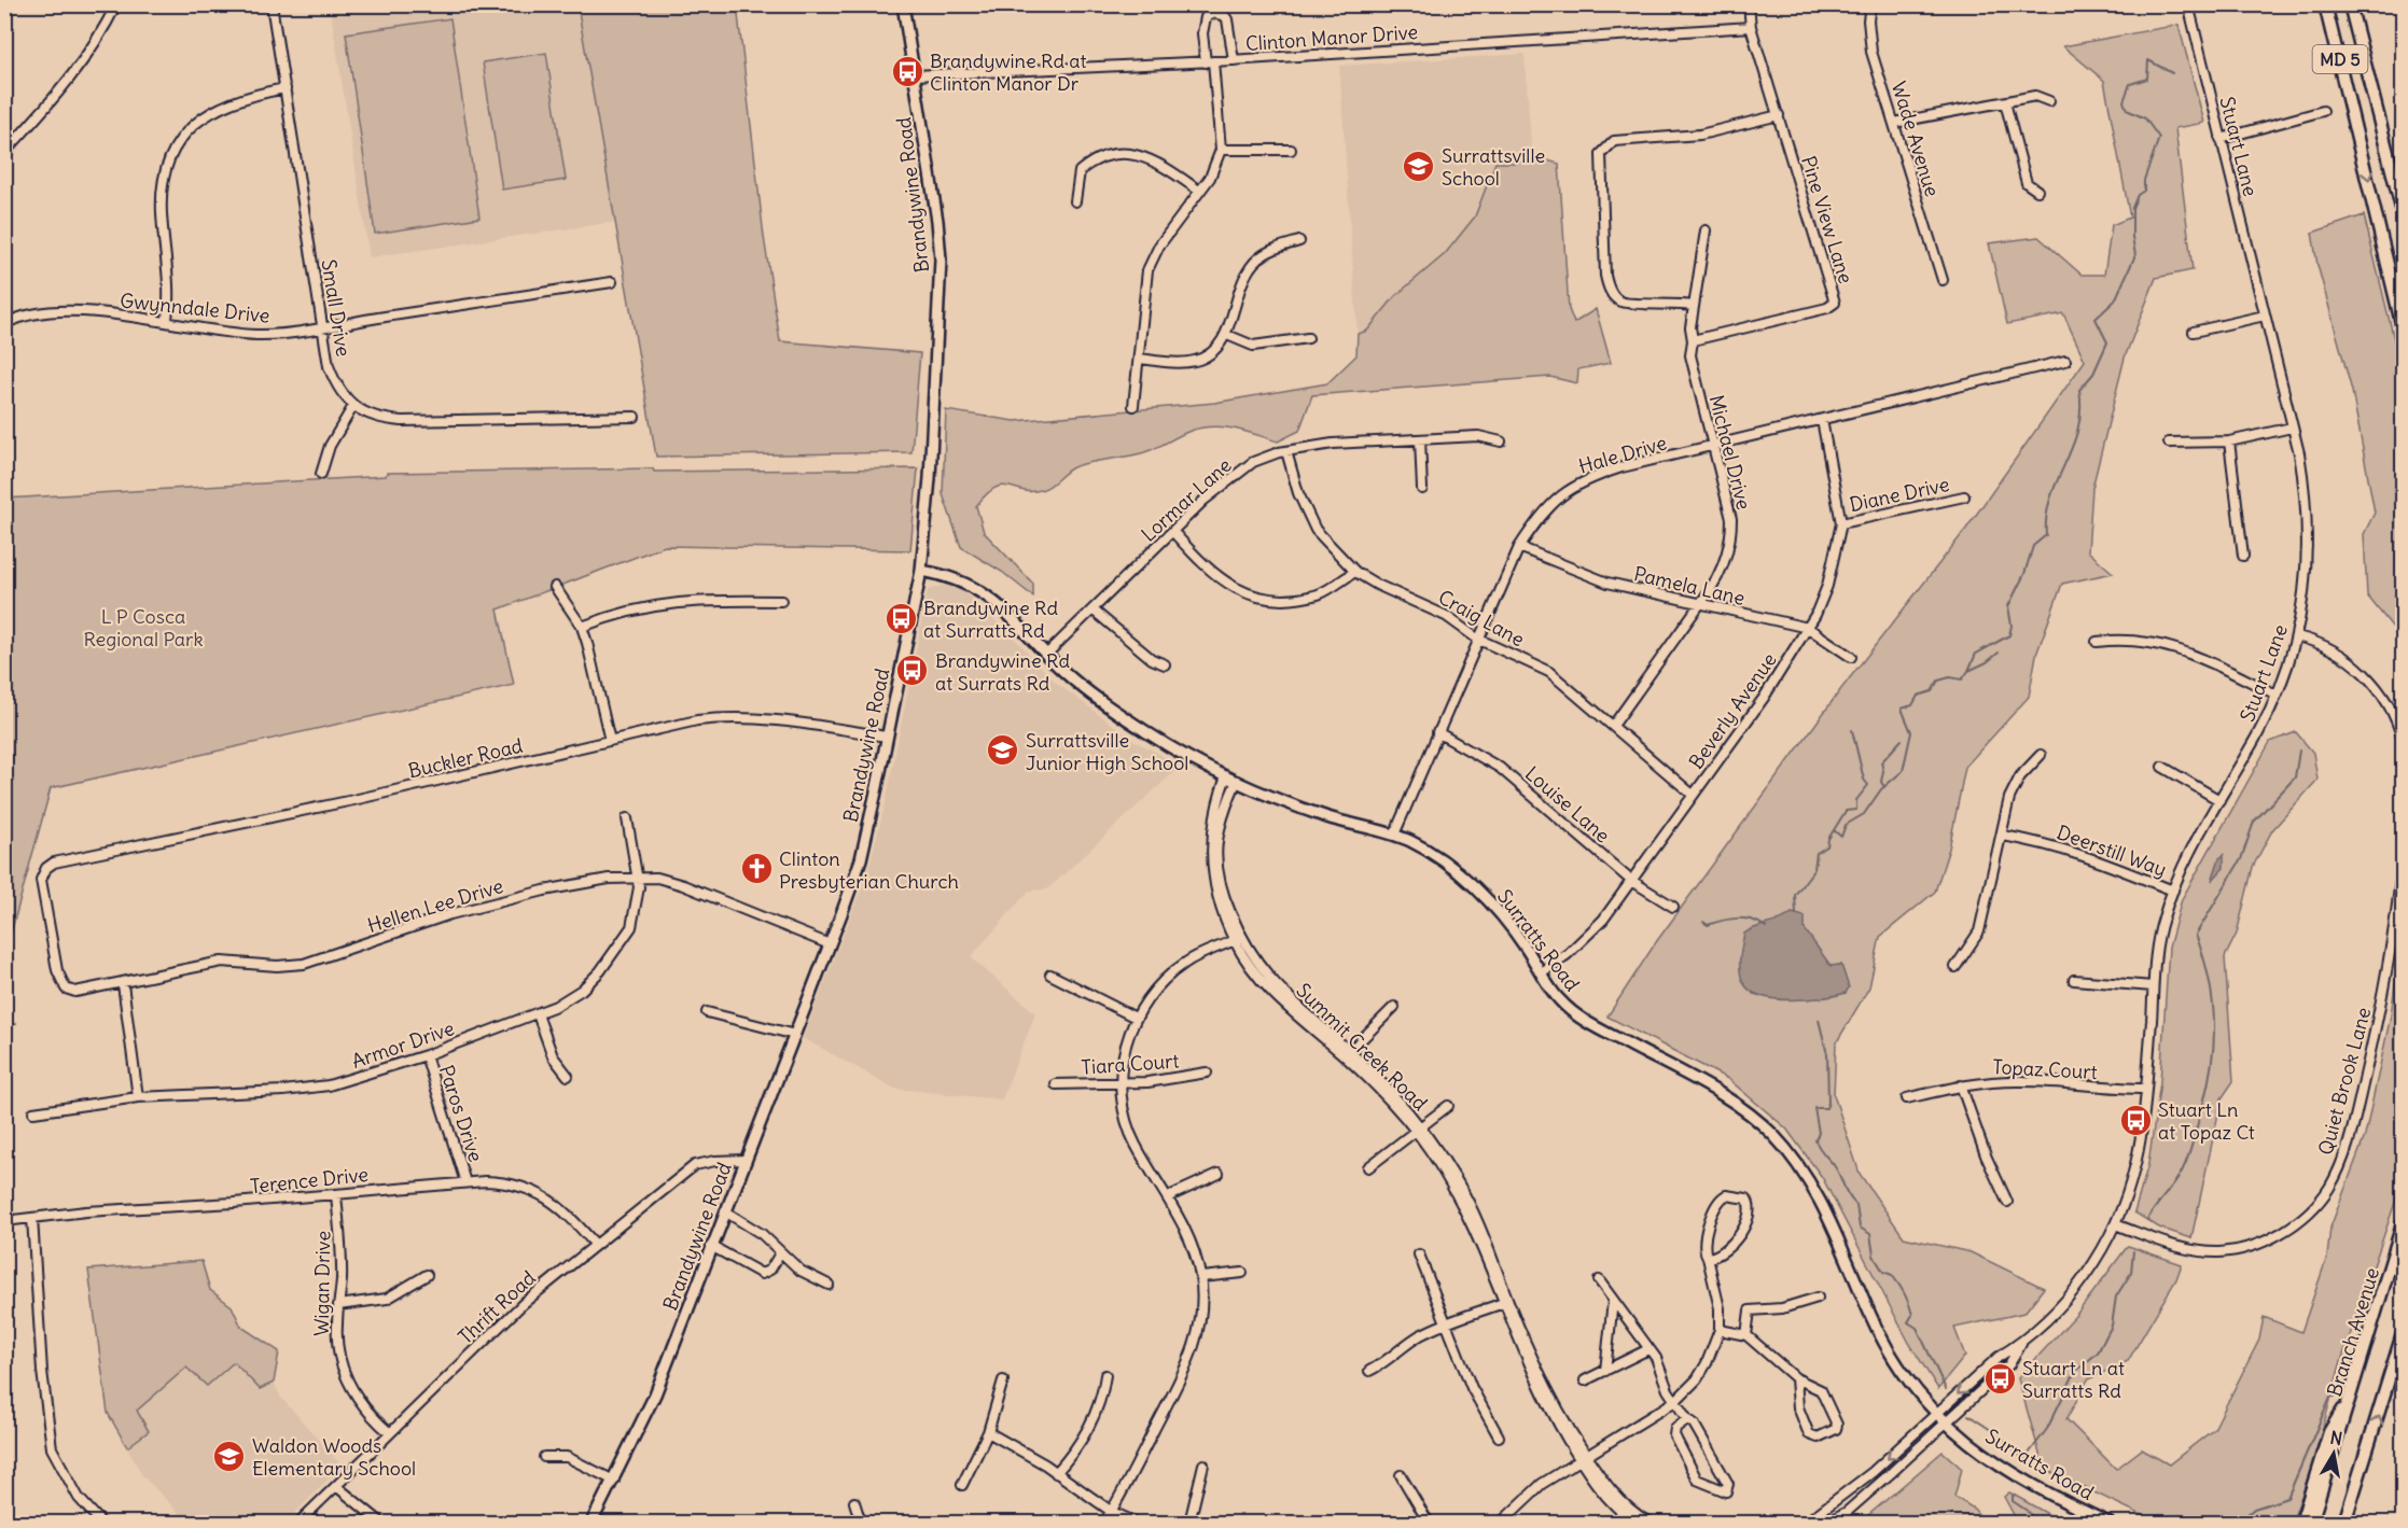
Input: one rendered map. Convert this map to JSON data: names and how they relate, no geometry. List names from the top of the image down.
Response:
{
  "streets": {
    "highway": ["MD 5", "Branch Avenue"],
    "main road": ["Brandywine Road", "Surratts Road"],
    "street": [
      "Clinton Manor Drive",
      "Wade Avenue",
      "Stuart Lane",
      "Pine View Lane",
      "Gwynndale Drive",
      "Small Drive",
      "Michael Drive",
      "Hale Drive",
      "Diane Drive",
      "Lormar Lane",
      "Pamela Lane",
      "Craig Lane",
      "Beverly Avenue",
      "Buckler Road",
      "Louise Lane",
      "Deerstill Way",
      "Hellen Lee Drive",
      "Armor Drive",
      "Summit Creek Road",
      "Tiara Court",
      "Topaz Court",
      "Quiet Brook Lane",
      "Paros Drive",
      "Terence Drive",
      "Wigan Drive",
      "Thrift Road"
    ]
  },
  "crossings": [
    ["Clinton Manor Drive", "Brandywine Road"],
    ["Clinton Manor Drive", "Pine View Lane"],
    ["Stuart Lane", "Deerstill Way"],
    ["Stuart Lane", "Surratts Road"],
    ["Stuart Lane", "Topaz Court"],
    ["Stuart Lane", "Quiet Brook Lane"],
    ["Brandywine Road", "Buckler Road"],
    ["Brandywine Road", "Hellen Lee Drive"],
    ["Brandywine Road", "Surratts Road"],
    ["Brandywine Road", "Thrift Road"],
    ["Pine View Lane", "Michael Drive"],
    ["Gwynndale Drive", "Small Drive"],
    ["Michael Drive", "Hale Drive"],
    ["Michael Drive", "Pamela Lane"],
    ["Michael Drive", "Craig Lane"],
    ["Hale Drive", "Pamela Lane"],
    ["Hale Drive", "Craig Lane"],
    ["Hale Drive", "Beverly Avenue"],
    ["Hale Drive", "Louise Lane"],
    ["Hale Drive", "Surratts Road"],
    ["Diane Drive", "Beverly Avenue"],
    ["Lormar Lane", "Craig Lane"],
    ["Lormar Lane", "Surratts Road"],
    ["Pamela Lane", "Beverly Avenue"],
    ["Craig Lane", "Beverly Avenue"],
    ["Beverly Avenue", "Louise Lane"],
    ["Beverly Avenue", "Surratts Road"],
    ["Buckler Road", "Hellen Lee Drive"],
    ["Hellen Lee Drive", "Armor Drive"],
    ["Surratts Road", "Summit Creek Road"],
    ["Armor Drive", "Paros Drive"],
    ["Paros Drive", "Terence Drive"],
    ["Terence Drive", "Wigan Drive"],
    ["Terence Drive", "Thrift Road"],
    ["Wigan Drive", "Thrift Road"]
  ],
  "parks": ["L P Cosca Regional Park"],
  "places": {
    "bus stop": [
      "Brandywine Rd at Clinton Manor Dr",
      "Brandywine Rd at Surratts Rd",
      "Brandywine Rd at Surrats Rd",
      "Stuart Ln at Topaz Ct",
      "Stuart Ln at Surratts Rd"
    ],
    "school or university": ["Surrattsville School", "Surrattsville Junior High School", "Waldon Woods Elementary School"],
    "church": ["Clinton Presbyterian Church"]
  },
  "north": "top"
}
